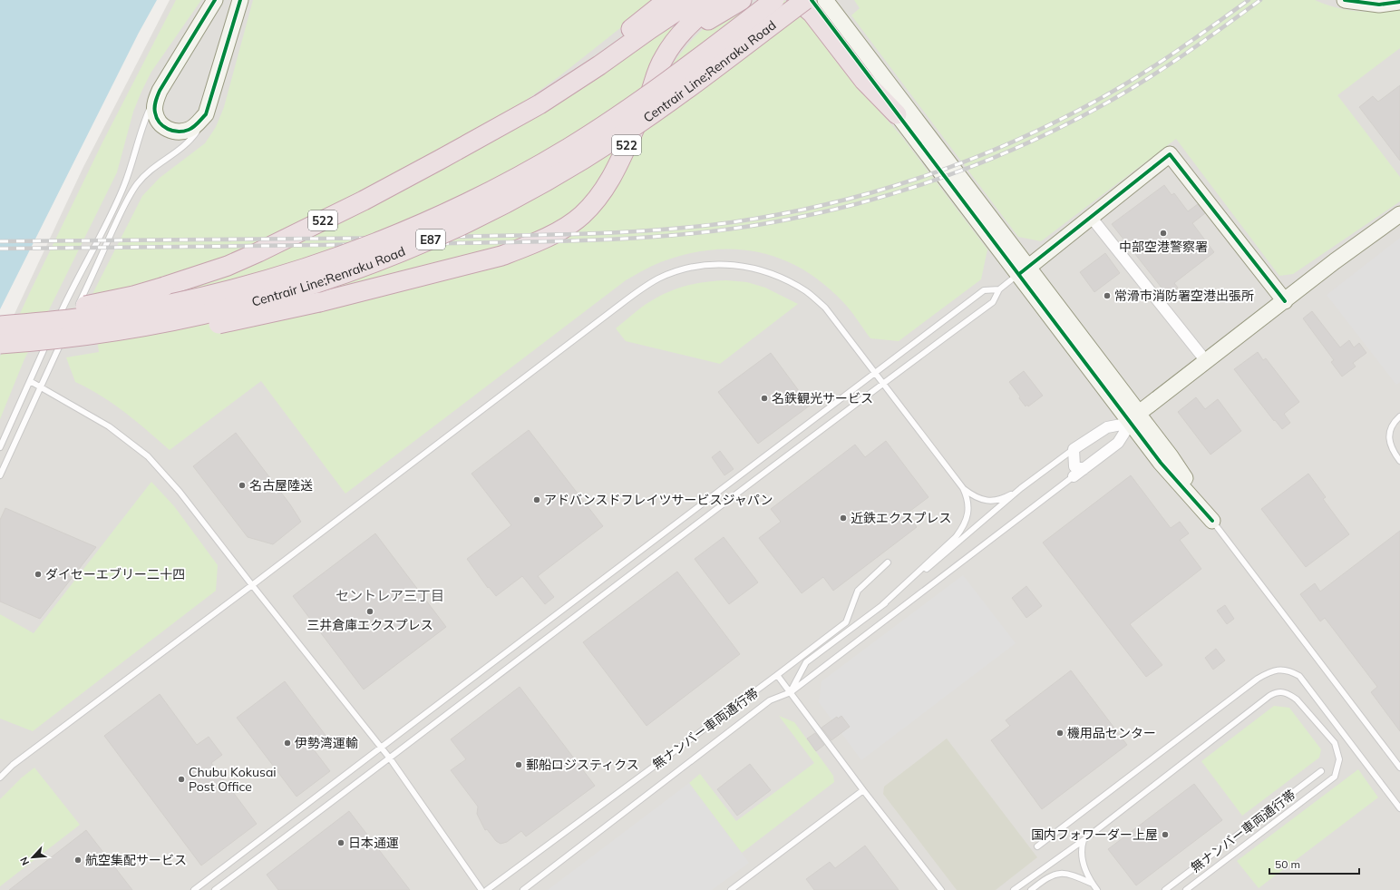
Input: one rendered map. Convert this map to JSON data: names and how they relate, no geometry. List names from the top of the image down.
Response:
{
  "streets": {
    "highway": ["Centrair Line;Renraku Road", "522", "E87"],
    "lane": ["無ナンバー車両通行帯"]
  },
  "districts": ["セントレア三丁目"],
  "places": [
    "中部空港警察署",
    "常滑市消防署空港出張所",
    "名鉄観光サービス",
    "名古屋陸送",
    "アドバンスドフレイツサービスジャパン",
    "近鉄エクスプレス",
    "ダイセーエブリー二十四",
    "三井倉庫エクスプレス",
    "機用品センター",
    "伊勢湾運輸",
    "郵船ロジスティクス",
    "Chubu Kokusai Post Office",
    "国内フォワーダー上屋",
    "日本通運",
    "航空集配サービス"
  ],
  "scale_bar": "50 m",
  "north": "bottom left"
}
